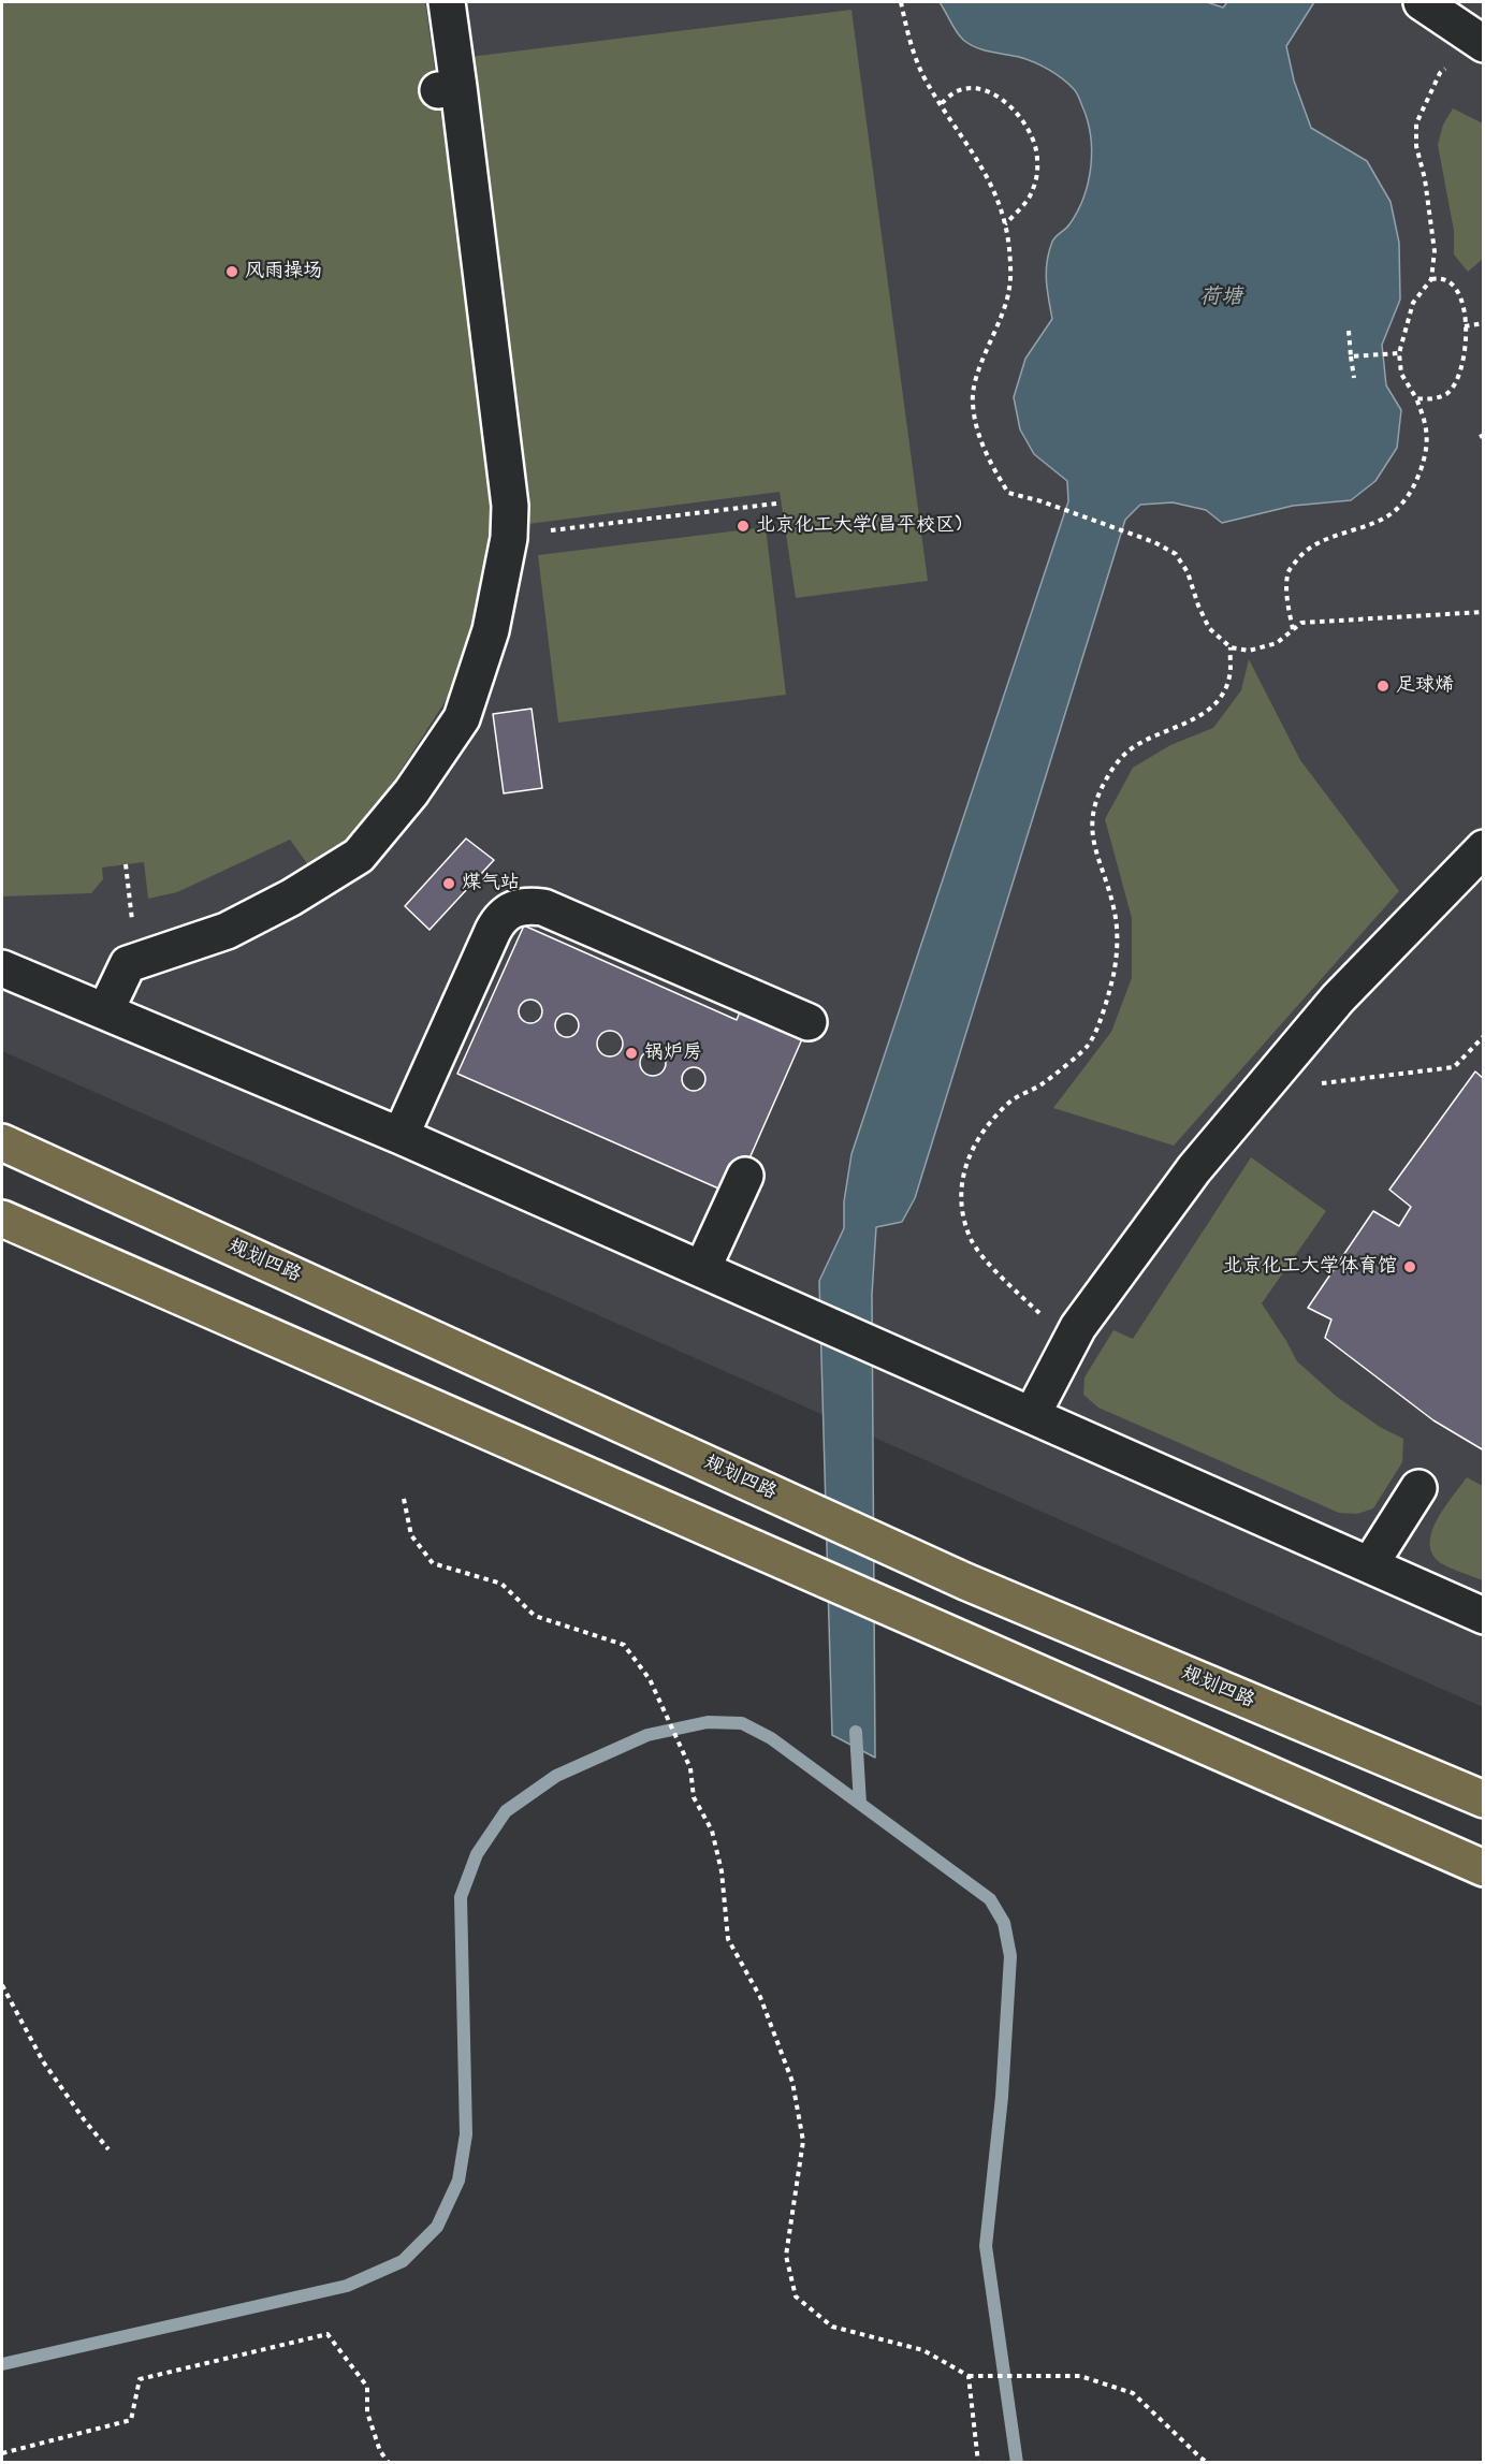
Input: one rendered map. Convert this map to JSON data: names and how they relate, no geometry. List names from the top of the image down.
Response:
{
  "streets": {
    "main road": ["规划四路"]
  },
  "water": ["荷塘"],
  "places": [
    "风雨操场",
    "北京化工大学(昌平校区)",
    "足球烯",
    "煤气站",
    "锅炉房",
    "北京化工大学体育馆"
  ]
}
